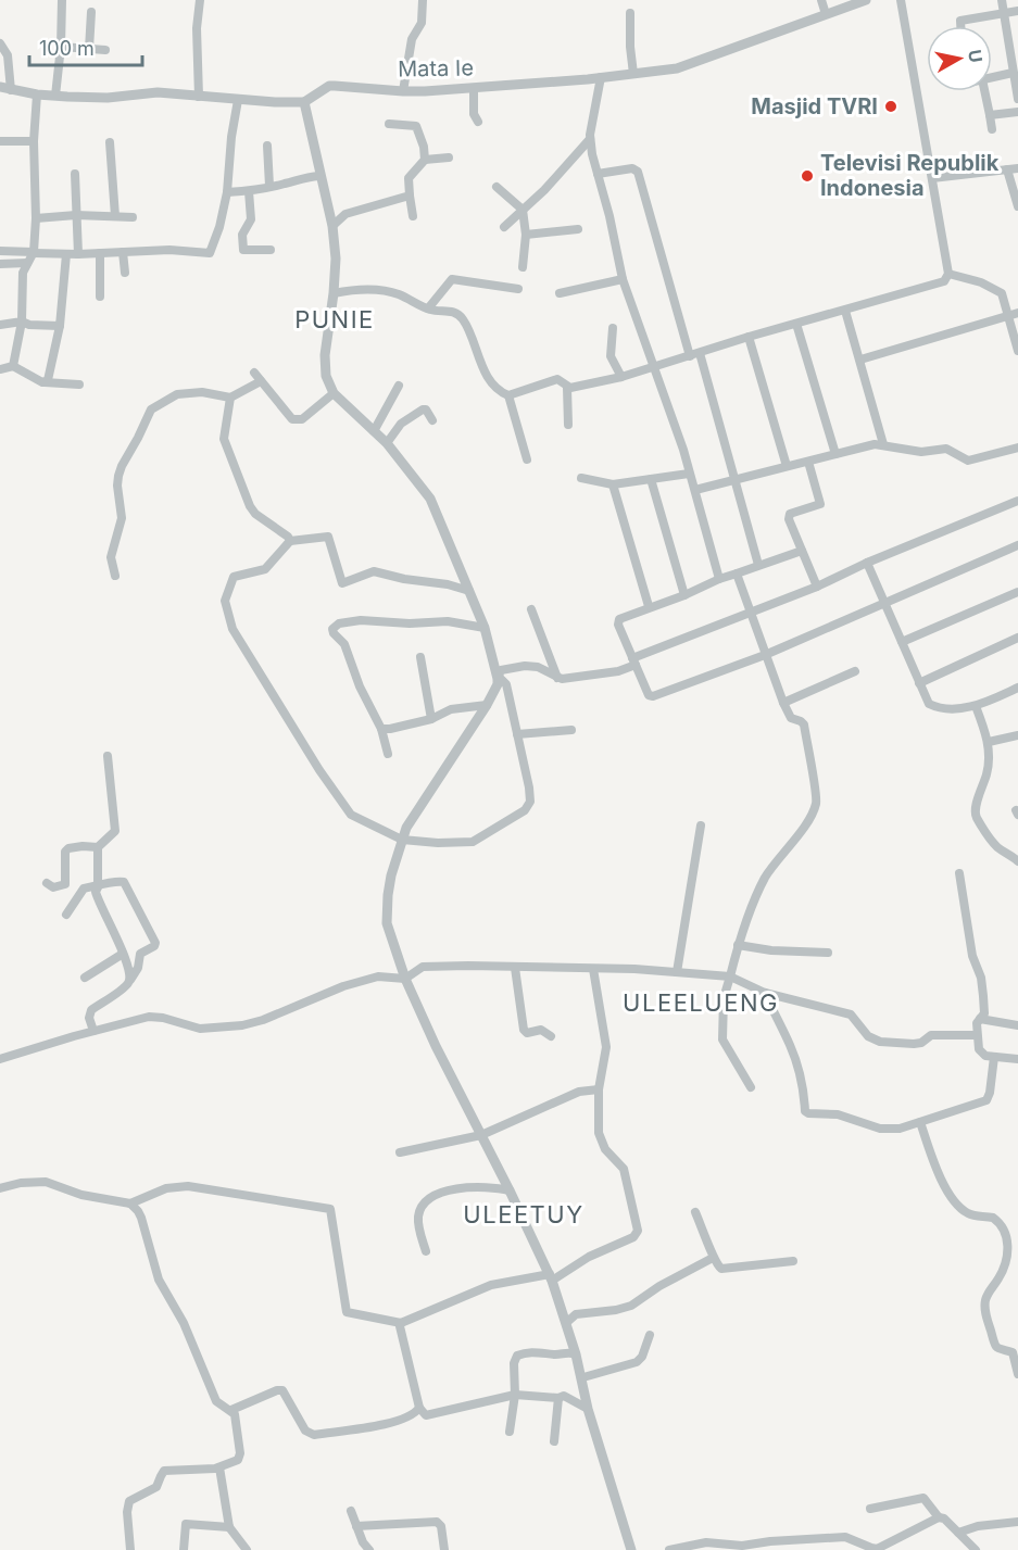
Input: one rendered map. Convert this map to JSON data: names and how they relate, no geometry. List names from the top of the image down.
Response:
{
  "streets": {
    "street": ["Mata Ie"]
  },
  "districts": ["PUNIE", "ULEELUENG", "ULEETUY"],
  "places": ["Masjid TVRI", "Televisi Republik Indonesia"],
  "scale_bar": "100 m",
  "north": "right"
}
